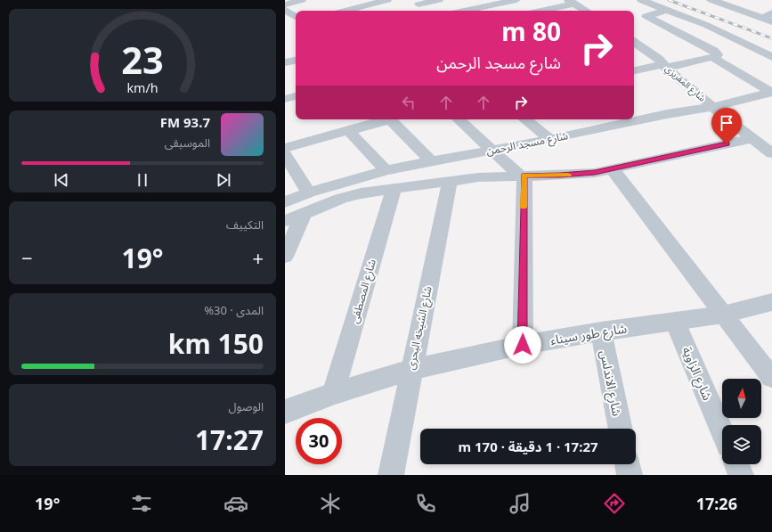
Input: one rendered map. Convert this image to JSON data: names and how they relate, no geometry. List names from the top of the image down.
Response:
{
  "streets": {
    "street": [
      "شارع المقريزي",
      "شارع مسجد الرحمن",
      "شارع المصطفى",
      "شارع الشيخه البحرى",
      "شارع طور سيناء",
      "شارع الزاوية",
      "شارع الاندلس"
    ]
  },
  "crossings": [
    ["شارع المقريزي", "شارع مسجد الرحمن"],
    ["شارع المصطفى", "شارع طور سيناء"],
    ["شارع الشيخه البحرى", "شارع طور سيناء"],
    ["شارع طور سيناء", "شارع الزاوية"],
    ["شارع طور سيناء", "شارع الاندلس"]
  ],
  "north": "top",
  "page": {
    "turn": ["80 m", "شارع مسجد الرحمن"],
    "song": ["93.7 FM", "الموسيقى"],
    "tile": [
      "التكييف",
      ["المدى · 30%", "150 km"],
      ["الوصول", "17:27"]
    ],
    "heat": ["−", "19°", "+"],
    "limit": "30",
    "trip": "17:27 · 1 دقيقة · 170 m",
    "tabs": ["17:26", "19°"],
    "gauge": ["23", "km/h"]
  }
}
